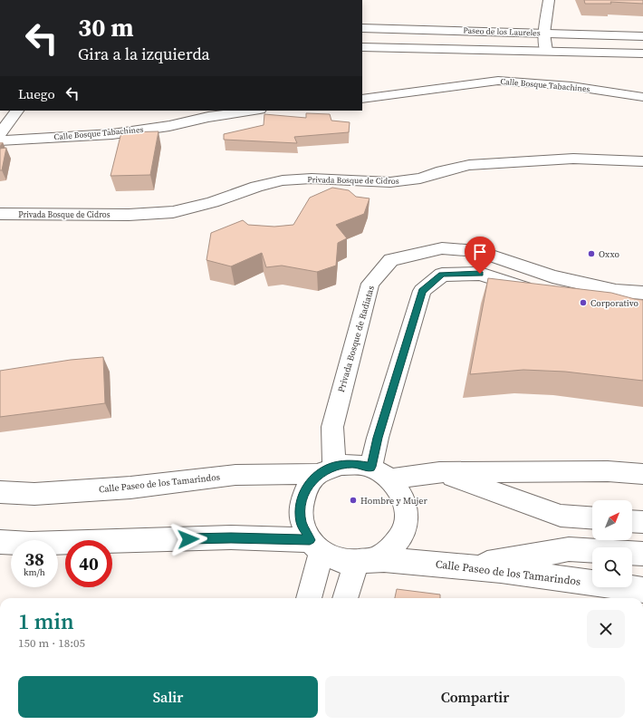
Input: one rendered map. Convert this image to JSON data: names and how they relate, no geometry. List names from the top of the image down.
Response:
{
  "streets": {
    "street": [
      "Paseo de los Laureles",
      "Calle Bosque Tabachines",
      "Privada Bosque de Cidros",
      "Privada Bosque de Radiatas",
      "Calle Paseo de los Tamarindos"
    ]
  },
  "crossings": [
    ["Privada Bosque de Radiatas", "Calle Paseo de los Tamarindos"]
  ],
  "places": ["Oxxo", "Corporativo", "Hombre y Mujer"],
  "north": "top right",
  "page": {
    "turn": ["30 m", "Gira a la izquierda"],
    "then": "Luego",
    "speed": "38 km/h",
    "limit": "40",
    "heading": ["1 min", "150 m · 18:05"],
    "buttons": ["Salir", "Compartir"]
  }
}
